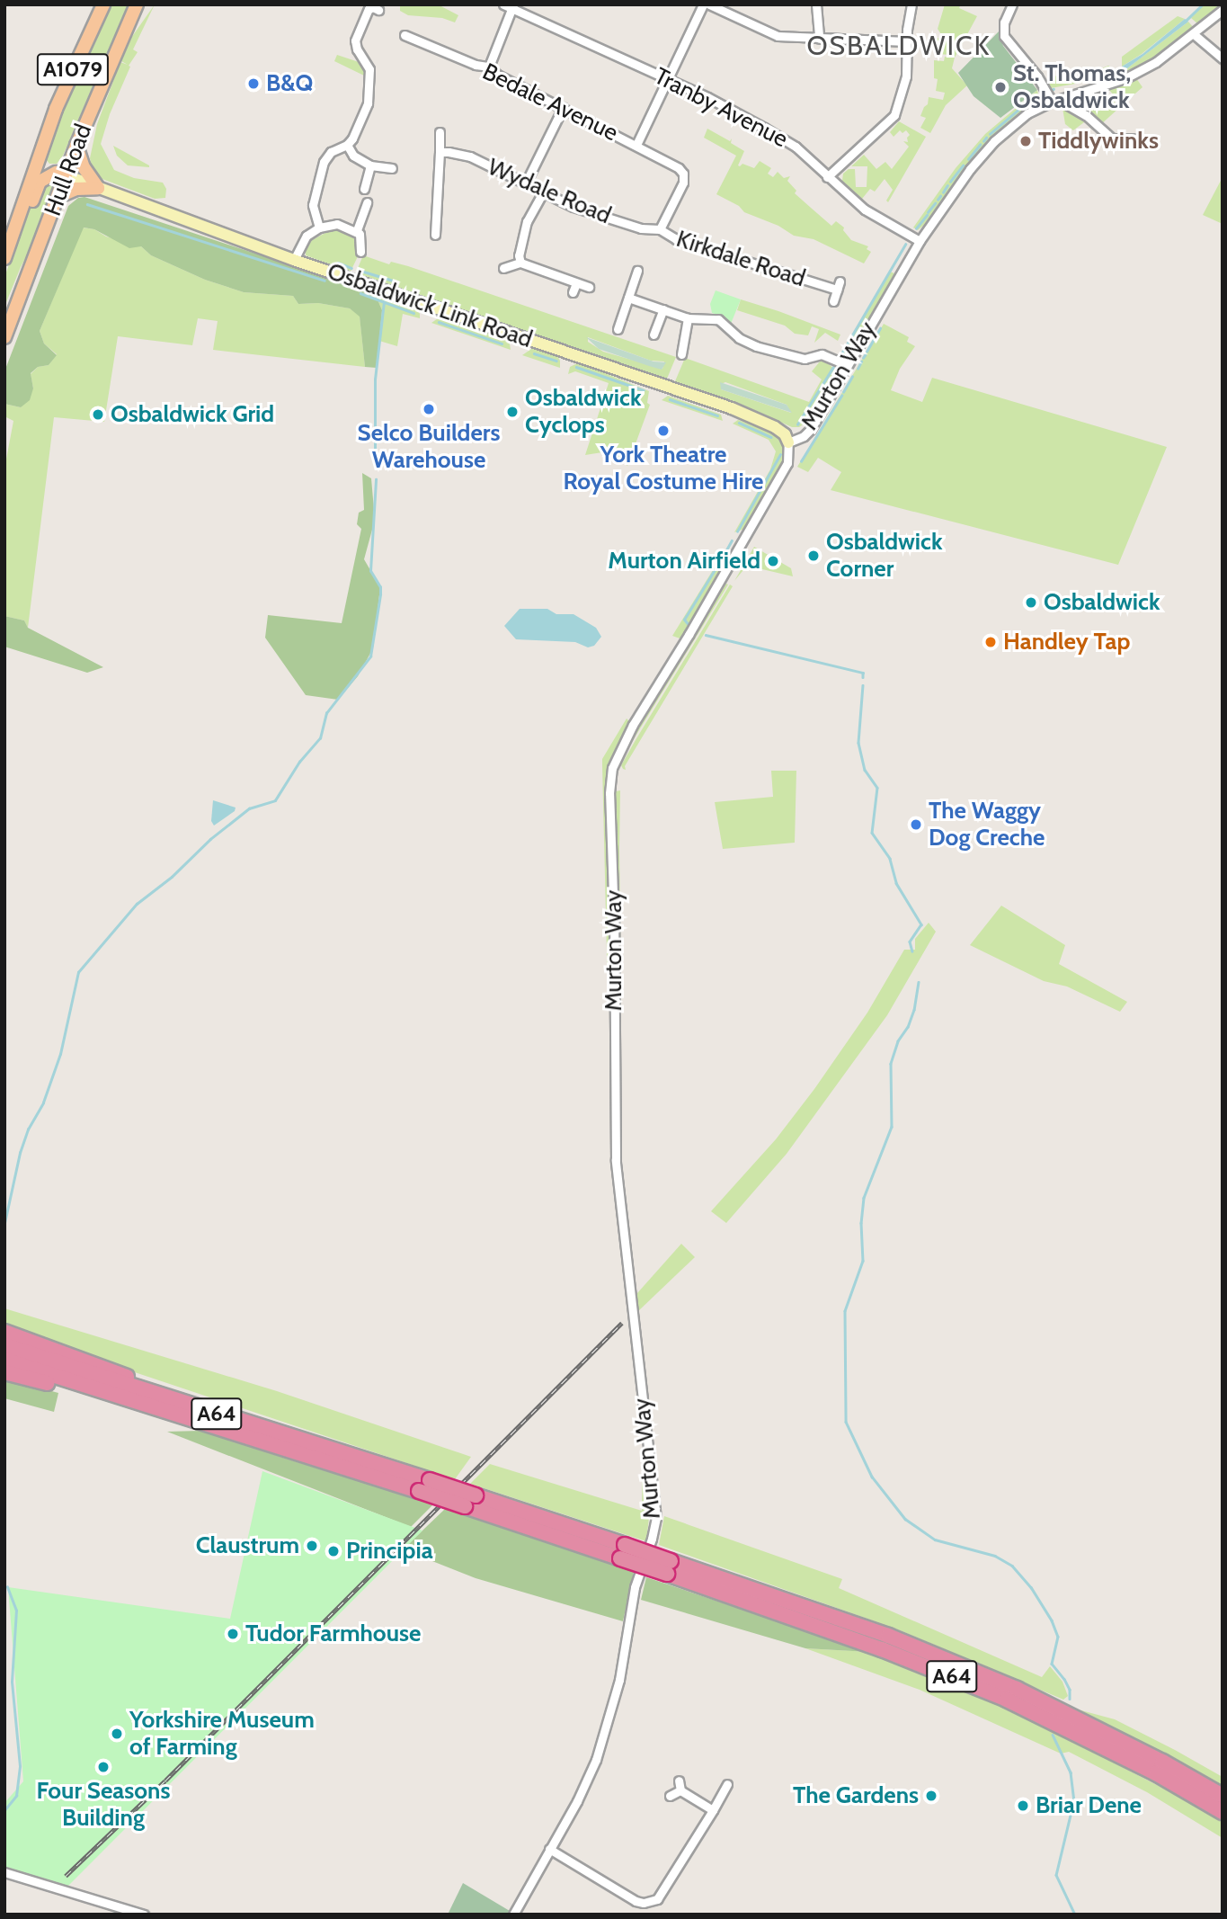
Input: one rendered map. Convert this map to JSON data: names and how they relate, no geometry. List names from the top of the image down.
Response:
{
  "streets": {
    "highway": ["A64"],
    "main road": ["A1079", "Hull Road"],
    "street": [
      "Bedale Avenue",
      "Tranby Avenue",
      "Wydale Road",
      "Kirkdale Road",
      "Osbaldwick Link Road",
      "Murton Way"
    ]
  },
  "crossings": [
    ["Bedale Avenue", "Kirkdale Road"],
    ["Tranby Avenue", "Murton Way"],
    ["Hull Road", "Osbaldwick Link Road"],
    ["Wydale Road", "Kirkdale Road"],
    ["Osbaldwick Link Road", "Murton Way"]
  ],
  "districts": ["OSBALDWICK"],
  "places": [
    "B&Q",
    "St. Thomas, Osbaldwick",
    "Tiddlywinks",
    "Selco Builders Warehouse",
    "Osbaldwick Cyclops",
    "Osbaldwick Grid",
    "York Theatre Royal Costume Hire",
    "Osbaldwick Corner",
    "Murton Airfield",
    "Osbaldwick",
    "Handley Tap",
    "The Waggy Dog Creche",
    "Claustrum",
    "Principia",
    "Tudor Farmhouse",
    "Yorkshire Museum of Farming",
    "Four Seasons Building",
    "The Gardens",
    "Briar Dene"
  ]
}
